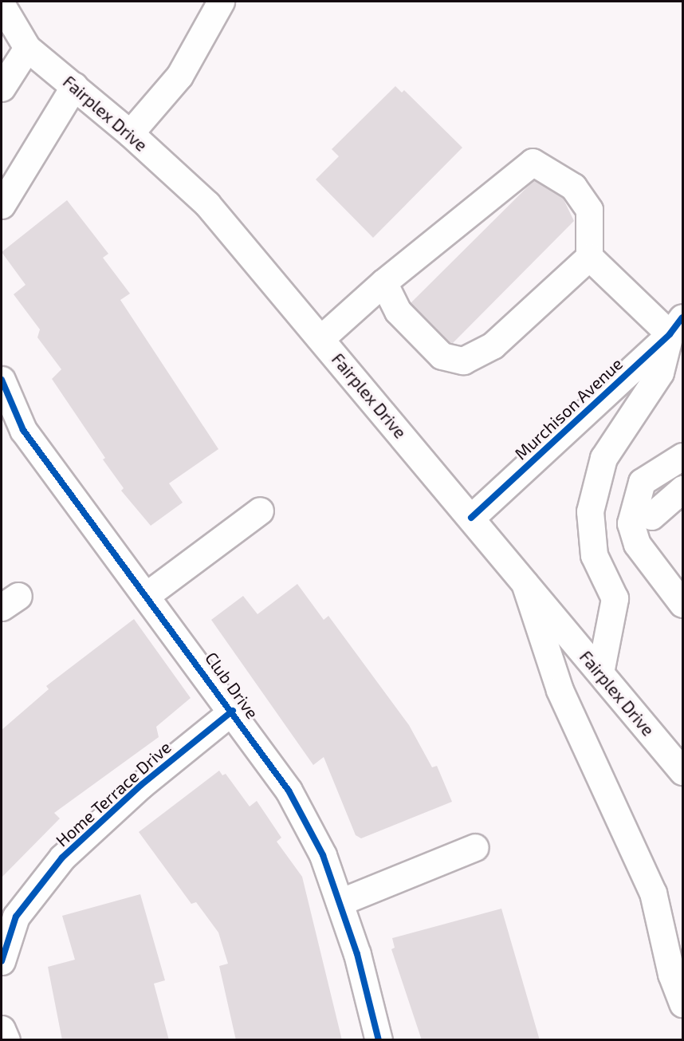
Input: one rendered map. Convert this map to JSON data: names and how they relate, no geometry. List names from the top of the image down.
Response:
{
  "streets": {
    "main road": [
      "Fairplex Drive",
      "Murchison Avenue",
      "Club Drive",
      "Home Terrace Drive"
    ]
  },
  "crossings": [
    ["Fairplex Drive", "Murchison Avenue"],
    ["Club Drive", "Home Terrace Drive"]
  ]
}
